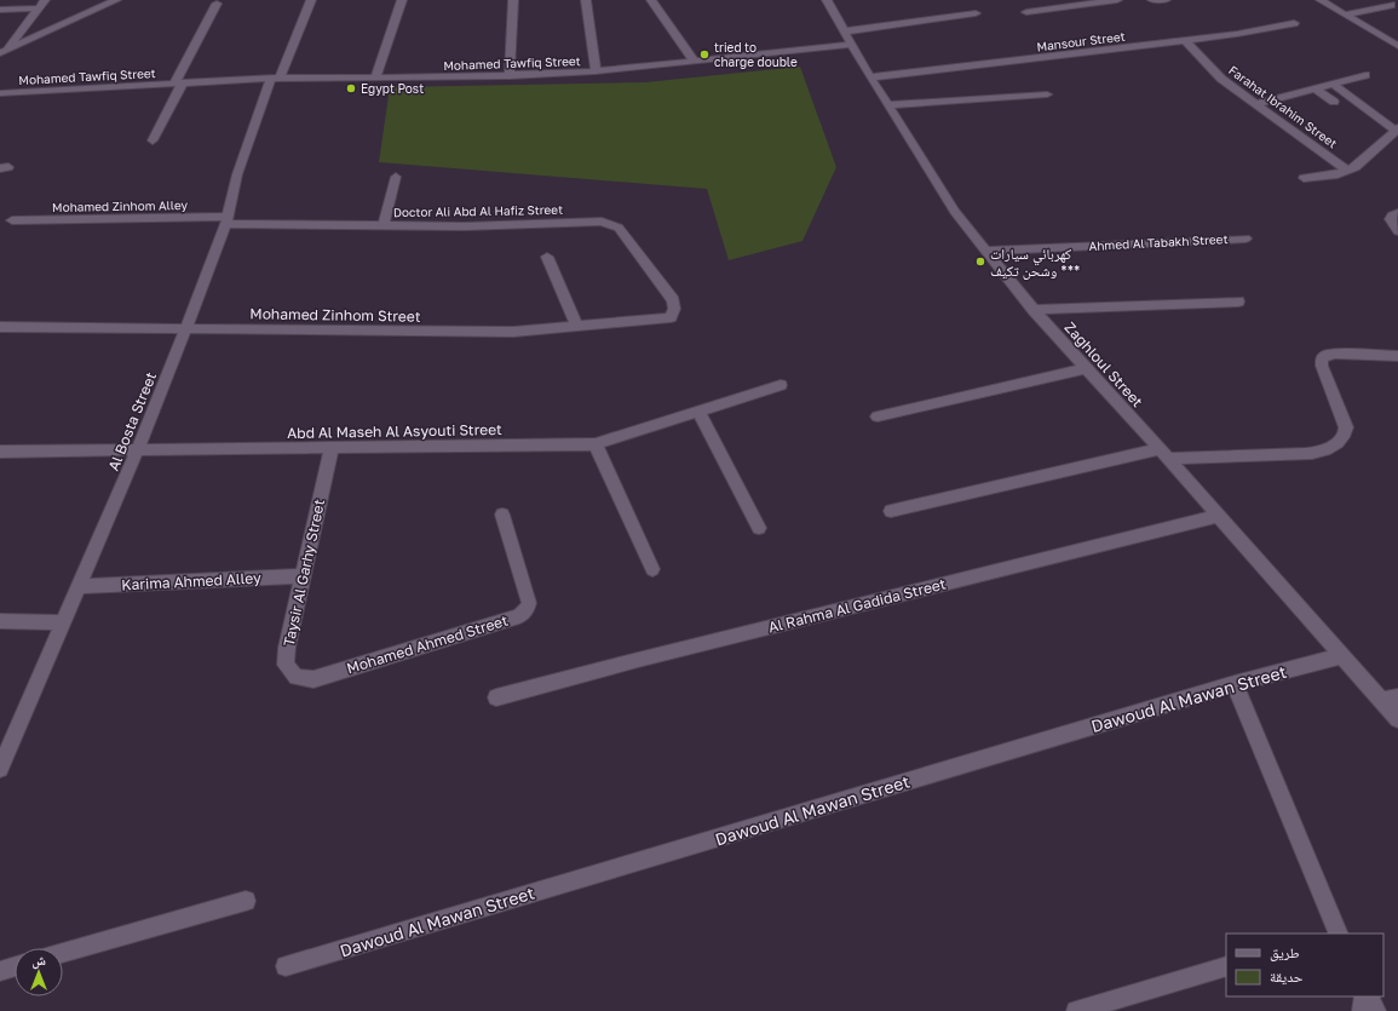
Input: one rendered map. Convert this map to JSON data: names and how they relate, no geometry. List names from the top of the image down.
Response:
{
  "streets": {
    "street": [
      "Mansour Street",
      "Mohamed Tawfiq Street",
      "Farahat Ibrahim Street",
      "Mohamed Zinhom Alley",
      "Doctor Ali Abd Al Hafiz Street",
      "Ahmed Al Tabakh Street",
      "Mohamed Zinhom Street",
      "Zaghloul Street",
      "Al Bosta Street",
      "Abd Al Maseh Al Asyouti Street",
      "Taysir Al Garhy Street",
      "Karima Ahmed Alley",
      "Al Rahma Al Gadida Street",
      "Mohamed Ahmed Street",
      "Dawoud Al Mawan Street"
    ]
  },
  "crossings": [
    ["Mansour Street", "Farahat Ibrahim Street"],
    ["Mansour Street", "Zaghloul Street"],
    ["Mohamed Tawfiq Street", "Zaghloul Street"],
    ["Mohamed Tawfiq Street", "Al Bosta Street"],
    ["Mohamed Zinhom Alley", "Doctor Ali Abd Al Hafiz Street"],
    ["Mohamed Zinhom Alley", "Al Bosta Street"],
    ["Doctor Ali Abd Al Hafiz Street", "Mohamed Zinhom Street"],
    ["Doctor Ali Abd Al Hafiz Street", "Al Bosta Street"],
    ["Ahmed Al Tabakh Street", "Zaghloul Street"],
    ["Mohamed Zinhom Street", "Al Bosta Street"],
    ["Zaghloul Street", "Al Rahma Al Gadida Street"],
    ["Zaghloul Street", "Dawoud Al Mawan Street"],
    ["Al Bosta Street", "Abd Al Maseh Al Asyouti Street"],
    ["Al Bosta Street", "Karima Ahmed Alley"],
    ["Abd Al Maseh Al Asyouti Street", "Taysir Al Garhy Street"],
    ["Taysir Al Garhy Street", "Karima Ahmed Alley"],
    ["Taysir Al Garhy Street", "Mohamed Ahmed Street"]
  ],
  "places": ["tried to charge double", "Egypt Post", "كهربائي سيارات وشحن تكيف ***"],
  "legend": ["طريق", "حديقة"],
  "north": "top"
}
